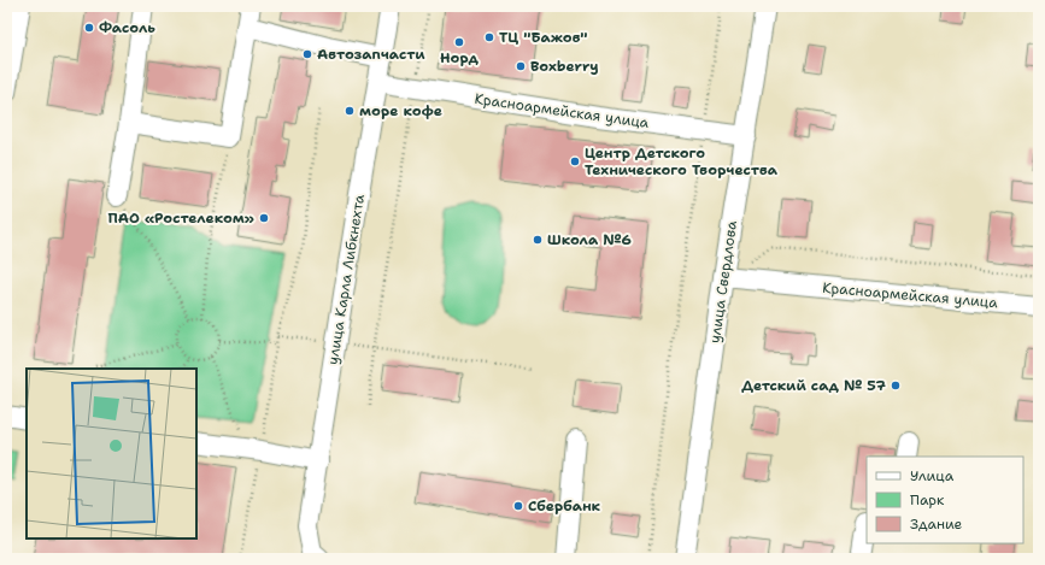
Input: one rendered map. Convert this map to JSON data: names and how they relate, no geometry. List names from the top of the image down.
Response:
{
  "streets": {
    "street": ["Красноармейская улица", "улица Карла Либкнехта", "улица Свердлова"]
  },
  "crossings": [
    ["Красноармейская улица", "улица Карла Либкнехта"],
    ["Красноармейская улица", "улица Свердлова"]
  ],
  "places": [
    "Фасоль",
    "ТЦ \"Бажов\"",
    "Норд",
    "Автозапчасти",
    "Boxberry",
    "море кофе",
    "Центр Детского Технического Творчества",
    "ПАО «Ростелеком»",
    "Школа №6",
    "Детский сад № 57",
    "Сбербанк"
  ],
  "legend": ["Улица", "Парк", "Здание"]
}
